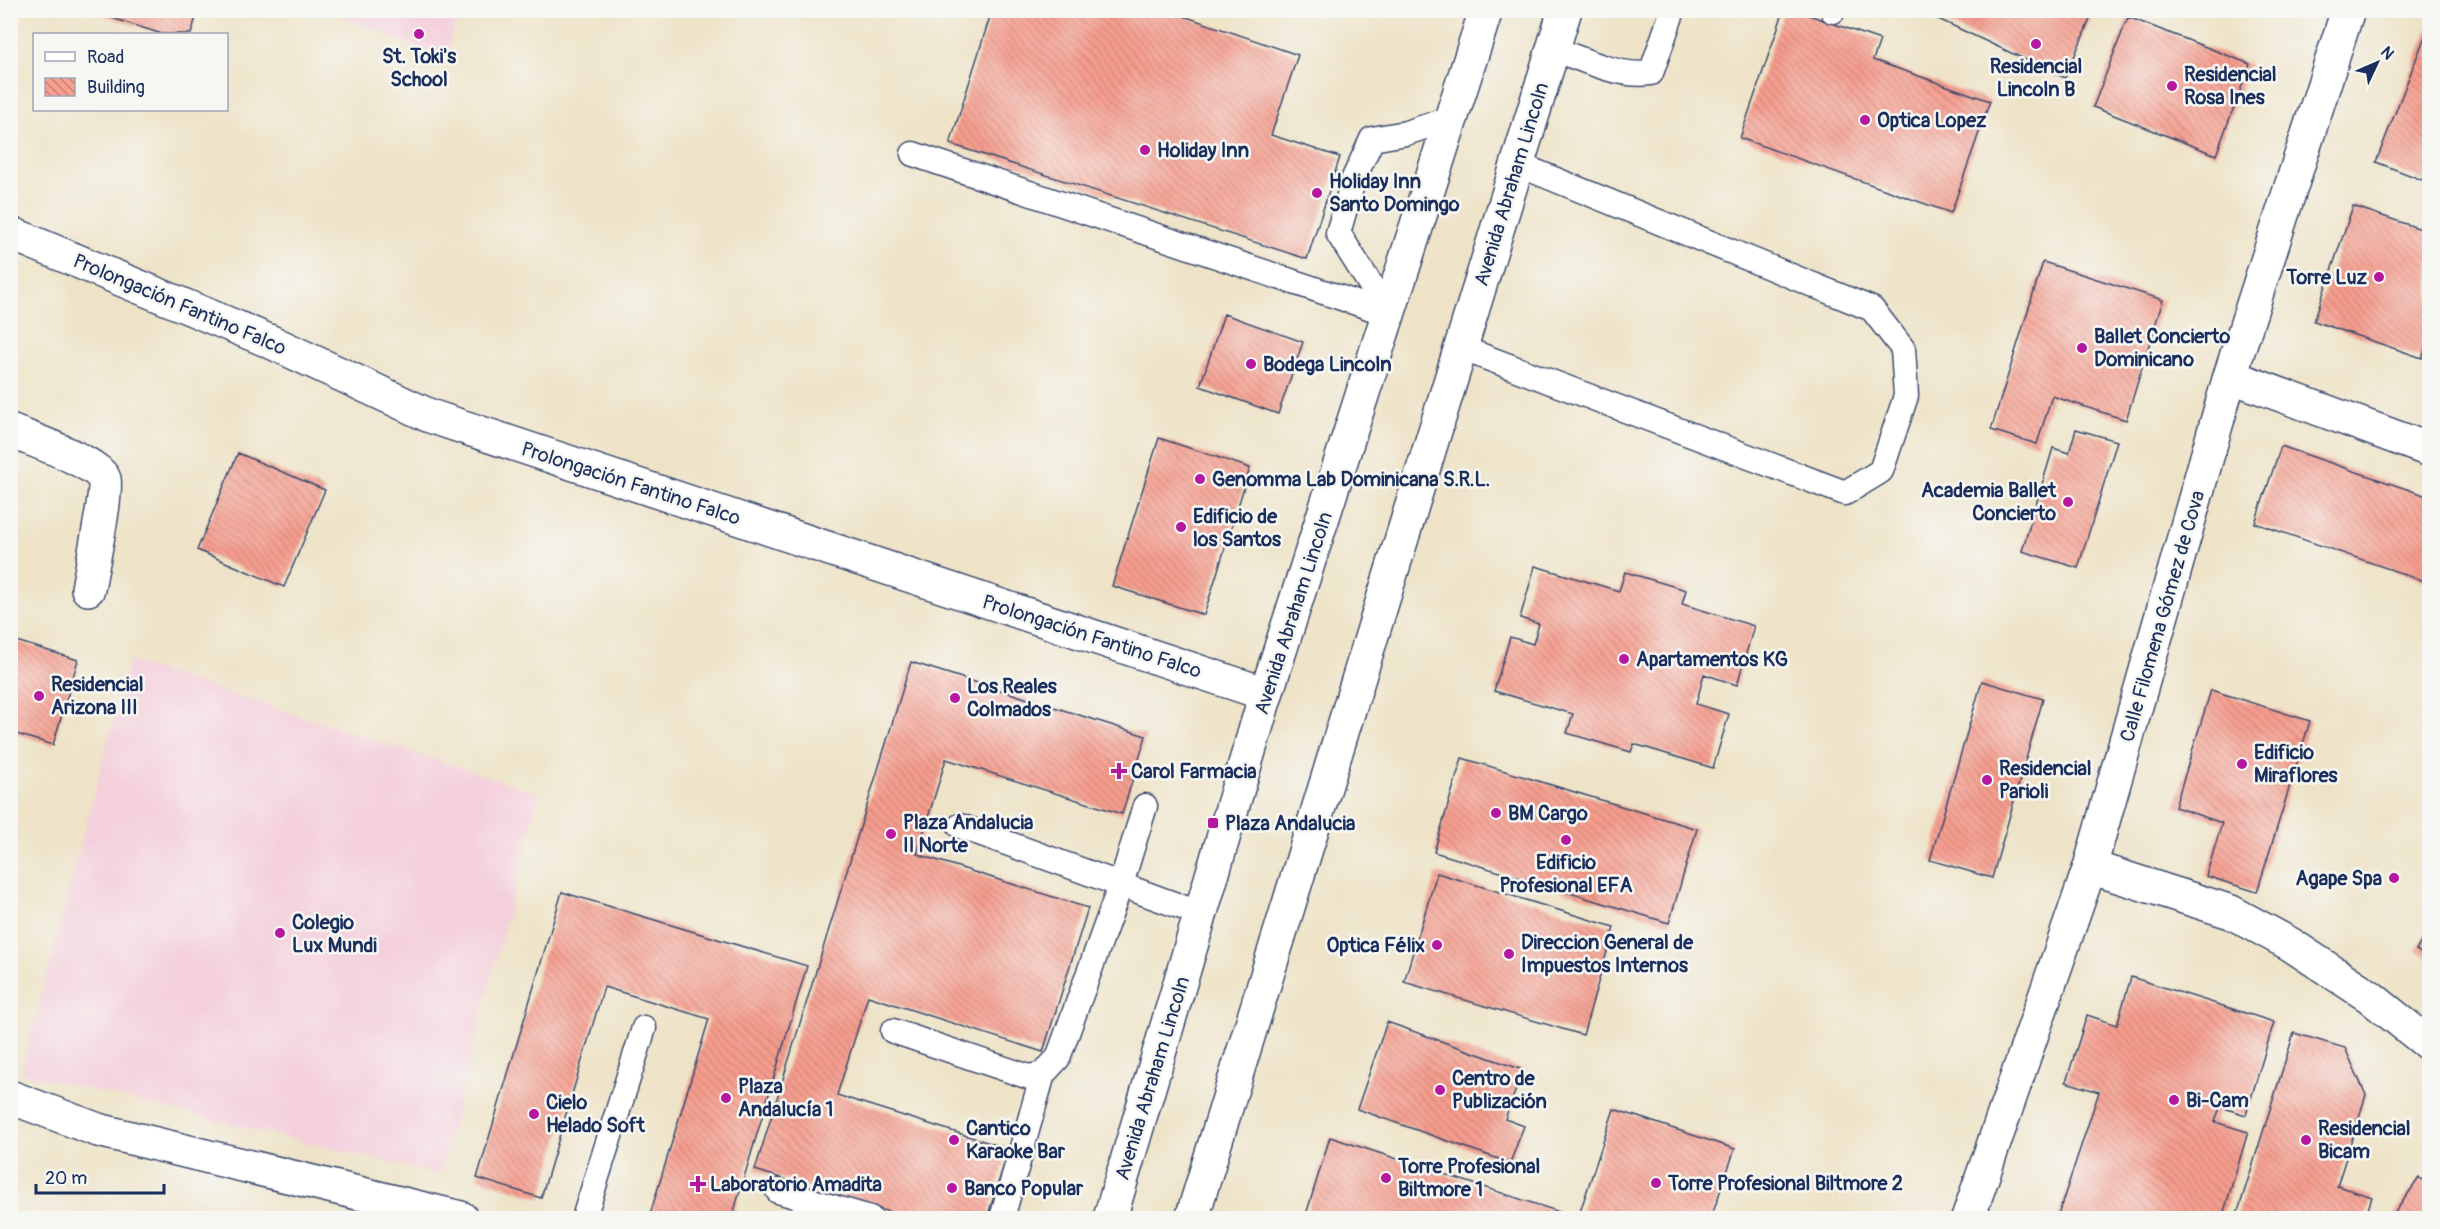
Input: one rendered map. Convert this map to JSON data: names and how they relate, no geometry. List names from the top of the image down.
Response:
{
  "streets": {
    "street": ["Avenida Abraham Lincoln", "Prolongación Fantino Falco", "Calle Filomena Gómez de Cova"]
  },
  "crossings": [
    ["Avenida Abraham Lincoln", "Prolongación Fantino Falco"]
  ],
  "places": {
    "other": [
      "St. Toki's School",
      "Residencial Lincoln B",
      "Residencial Rosa Ines",
      "Optica Lopez",
      "Holiday Inn",
      "Holiday Inn Santo Domingo",
      "Torre Luz",
      "Ballet Concierto Dominicano",
      "Bodega Lincoln",
      "Genomma Lab Dominicana S.R.L.",
      "Academia Ballet Concierto",
      "Edificio de los Santos",
      "Apartamentos KG",
      "Residencial Arizona III",
      "Los Reales Colmados",
      "Edificio Miraflores",
      "Residencial Parioli",
      "BM Cargo",
      "Plaza Andalucia II Norte",
      "Edificio Profesional EFA",
      "Agape Spa",
      "Colegio Lux Mundi",
      "Optica Félix",
      "Direccion General de Impuestos Internos",
      "Centro de Publización",
      "Plaza Andalucía 1",
      "Bi-Cam",
      "Cielo Helado Soft",
      "Cantico Karaoke Bar",
      "Residencial Bicam",
      "Torre Profesional Biltmore 1",
      "Torre Profesional Biltmore 2",
      "Banco Popular"
    ],
    "health": ["Carol Farmacia", "Laboratorio Amadita"],
    "transit": ["Plaza Andalucia"]
  },
  "legend": ["Road", "Building"],
  "scale_bar": "20 m",
  "north": "top right"
}
